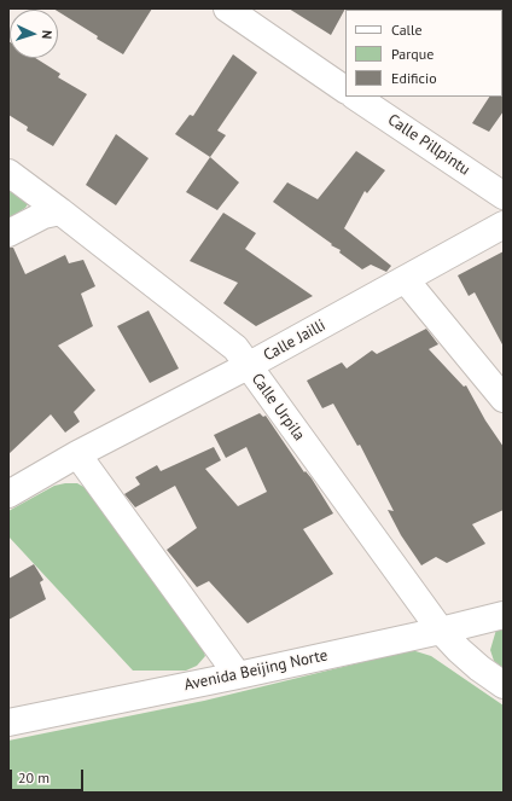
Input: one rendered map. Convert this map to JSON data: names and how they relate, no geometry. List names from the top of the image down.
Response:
{
  "streets": {
    "street": [
      "Calle Pillpintu",
      "Calle Jailli",
      "Calle Urpila",
      "Avenida Beijing Norte"
    ]
  },
  "crossings": [
    ["Calle Jailli", "Calle Urpila"],
    ["Calle Urpila", "Avenida Beijing Norte"]
  ],
  "legend": ["Calle", "Parque", "Edificio"],
  "scale_bar": "20 m",
  "north": "right"
}
